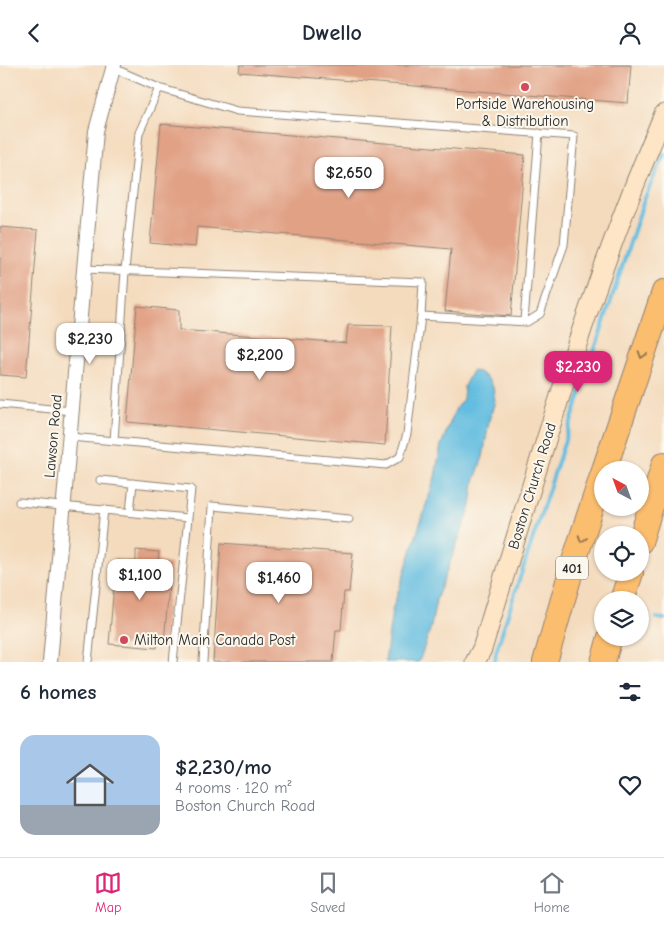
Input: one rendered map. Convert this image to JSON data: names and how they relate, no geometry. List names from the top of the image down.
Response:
{
  "streets": {
    "highway": ["401"],
    "street": ["Lawson Road", "Boston Church Road"]
  },
  "places": ["Portside Warehousing & Distribution", "Milton Main Canada Post"],
  "north": "top left",
  "page": {
    "header": "Dwello",
    "price": [
      "$2,650",
      "$2,230",
      "$2,200",
      "$2,230",
      "$1,100",
      "$1,460"
    ],
    "heading": "6 homes",
    "list": [
      {
        "name": "$2,230/mo",
        "note": "4 rooms · 120 m² · Boston Church Road"
      }
    ],
    "tabs": ["Map", "Saved", "Home"]
  }
}
